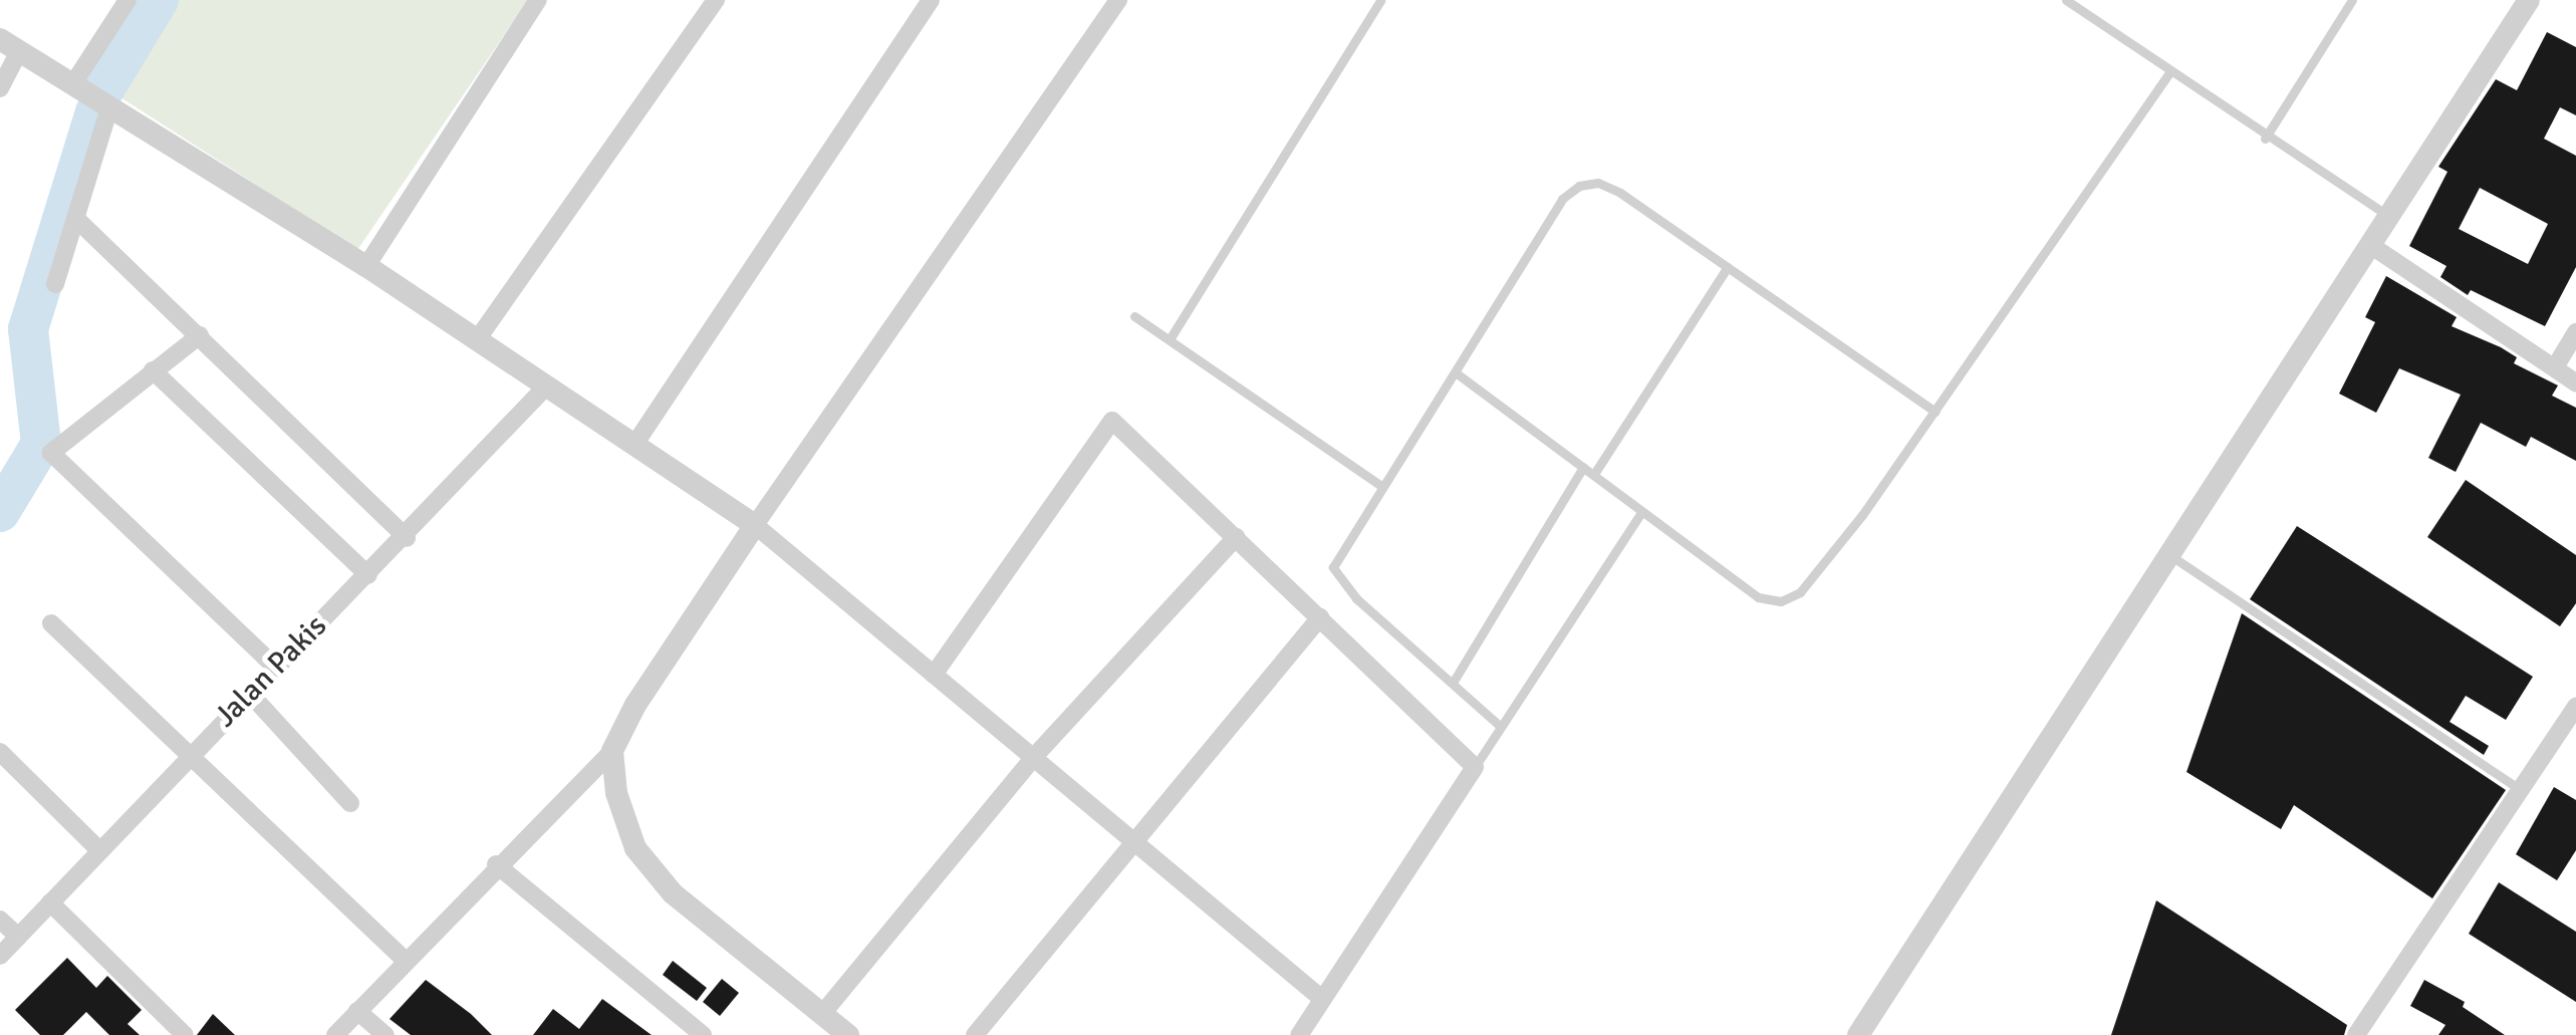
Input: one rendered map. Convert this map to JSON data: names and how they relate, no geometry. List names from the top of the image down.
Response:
{
  "streets": {
    "street": ["Jalan Pakis"]
  }
}
